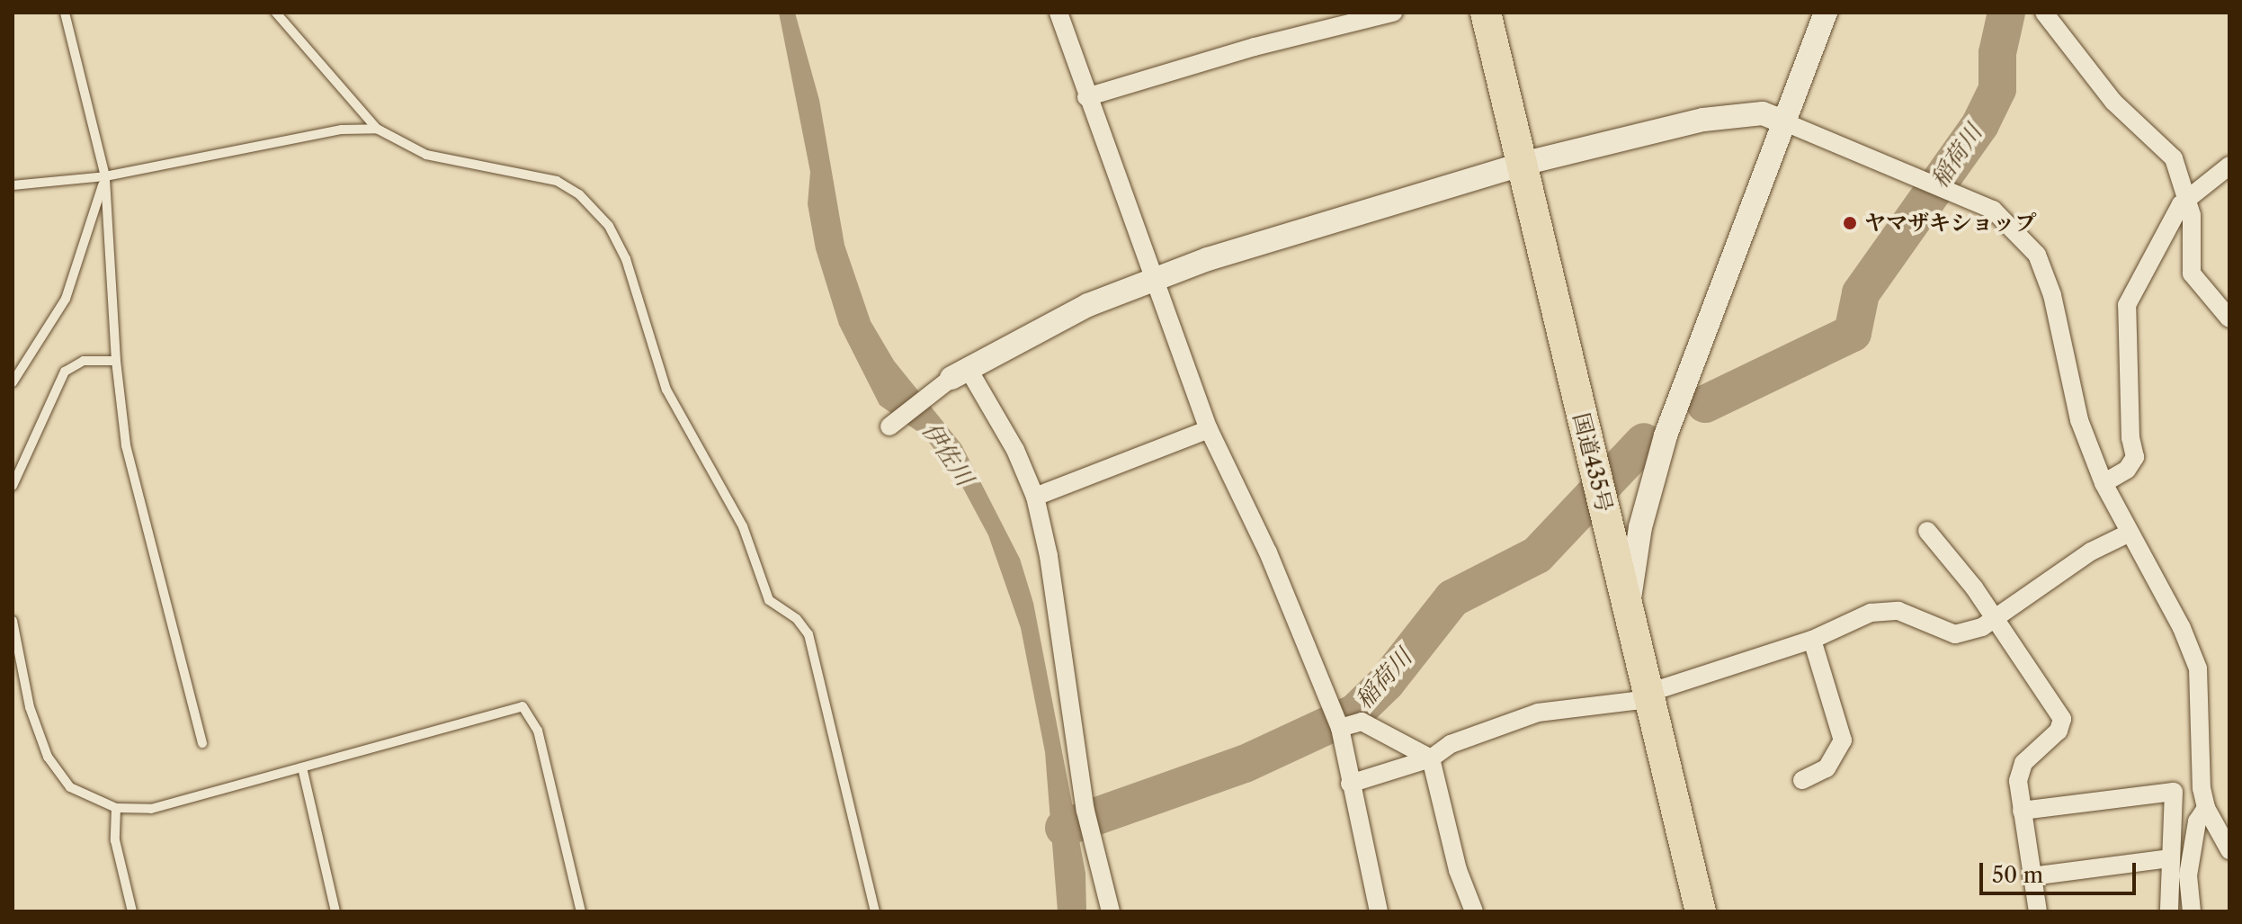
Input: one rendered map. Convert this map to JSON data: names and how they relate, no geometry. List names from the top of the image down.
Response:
{
  "streets": {
    "highway": ["国道435号"]
  },
  "water": ["稲荷川", "伊佐川"],
  "places": ["ヤマザキショップ"],
  "scale_bar": "50 m"
}
